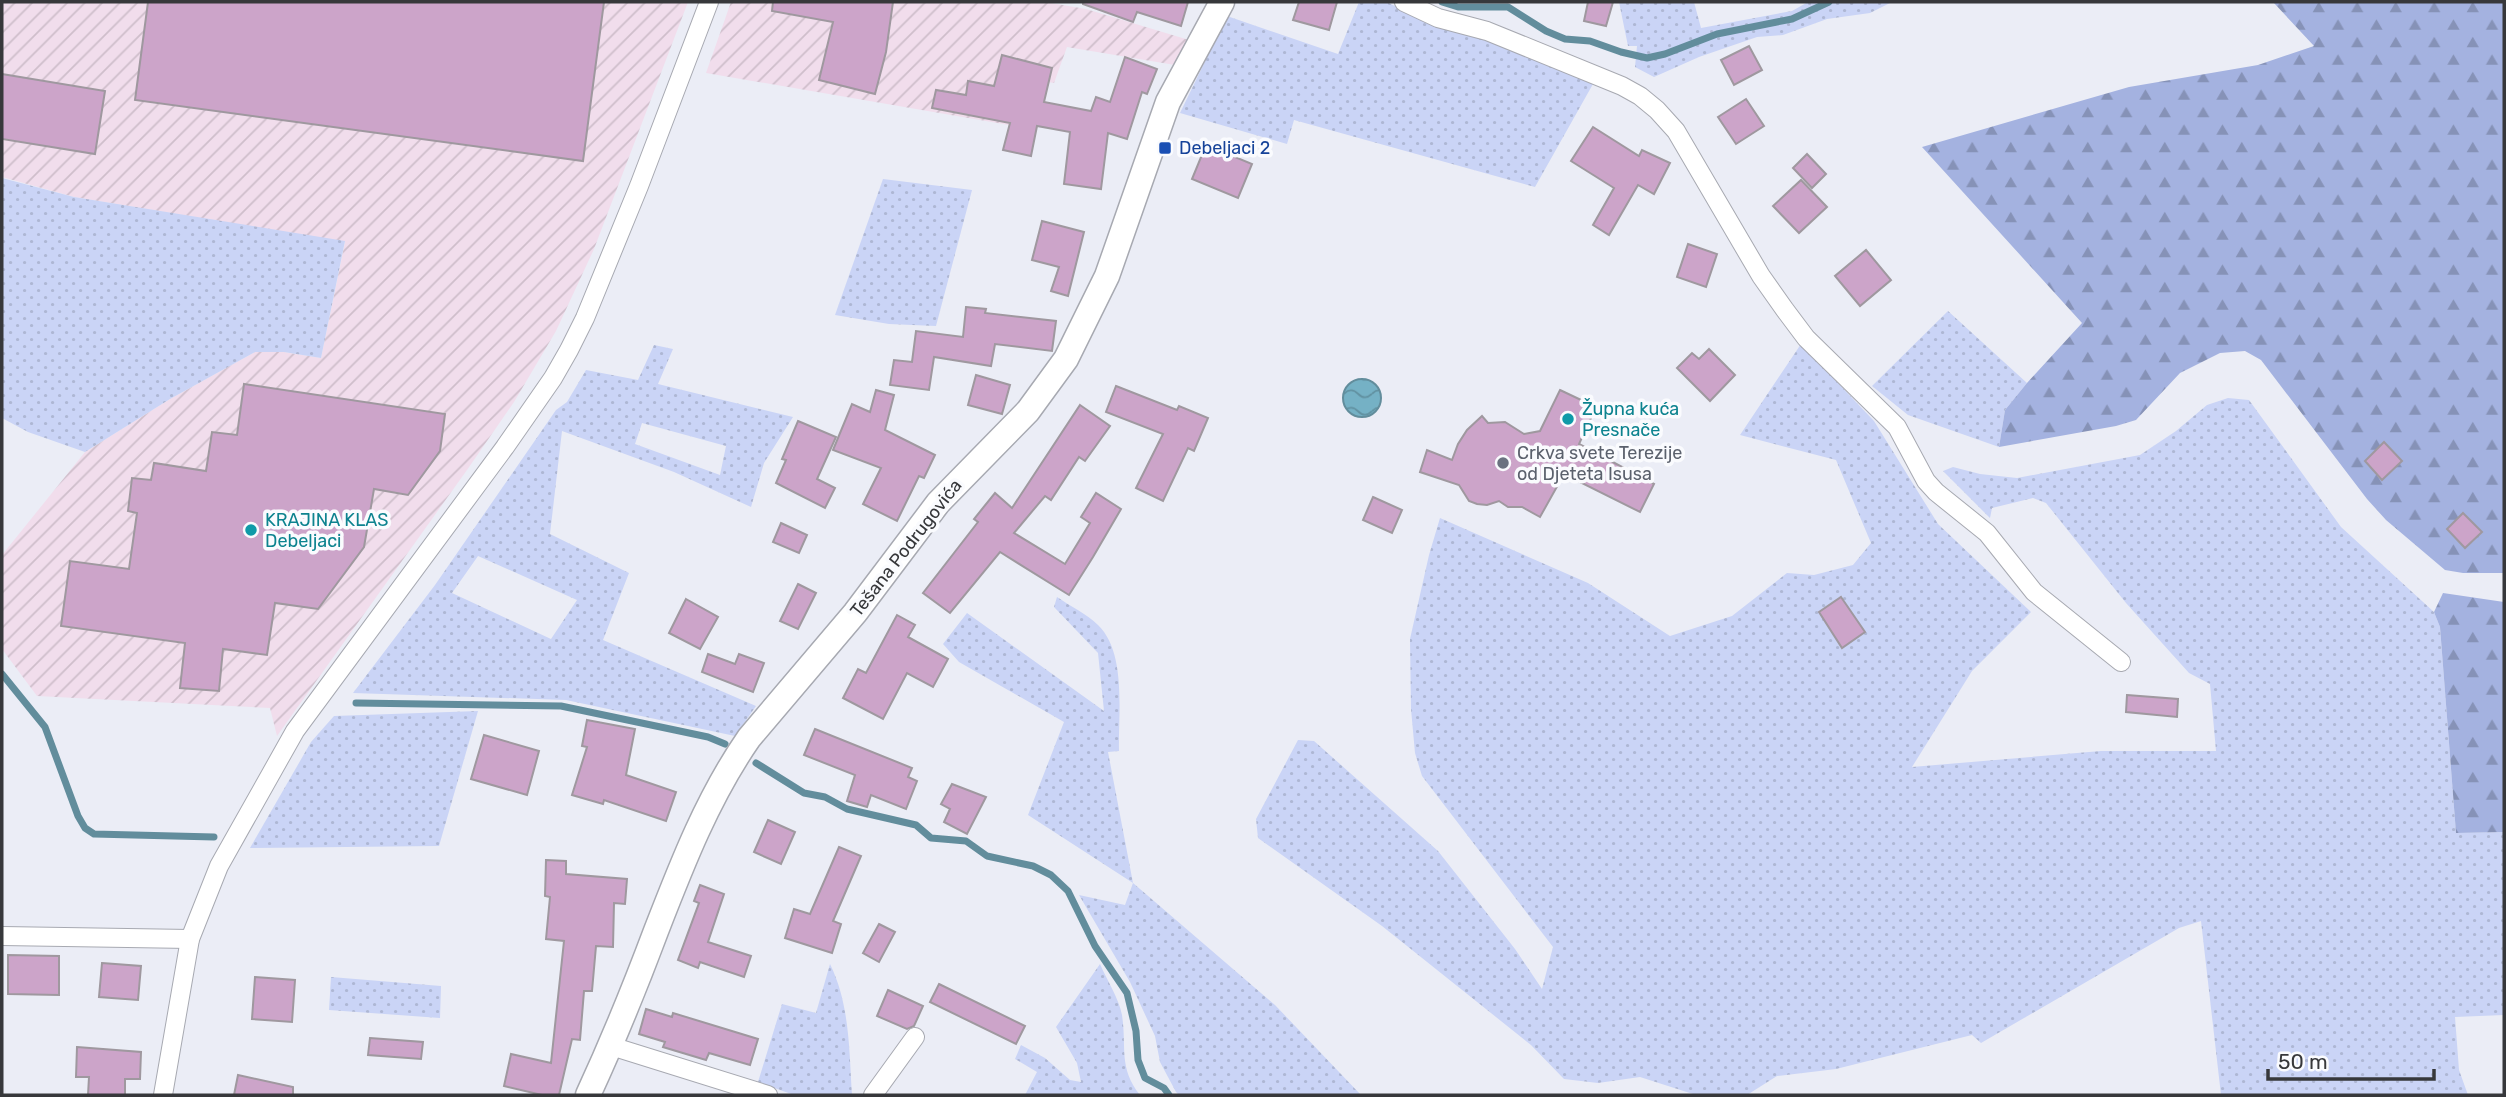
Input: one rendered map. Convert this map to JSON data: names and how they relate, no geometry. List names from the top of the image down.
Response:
{
  "streets": {
    "street": ["Tešana Podrugovića"]
  },
  "places": {
    "transit": ["Debeljaci 2"],
    "other": ["Župna kuća Presnače", "Crkva svete Terezije od Djeteta Isusa", "KRAJINA KLAS Debeljaci"]
  },
  "scale_bar": "50 m"
}
